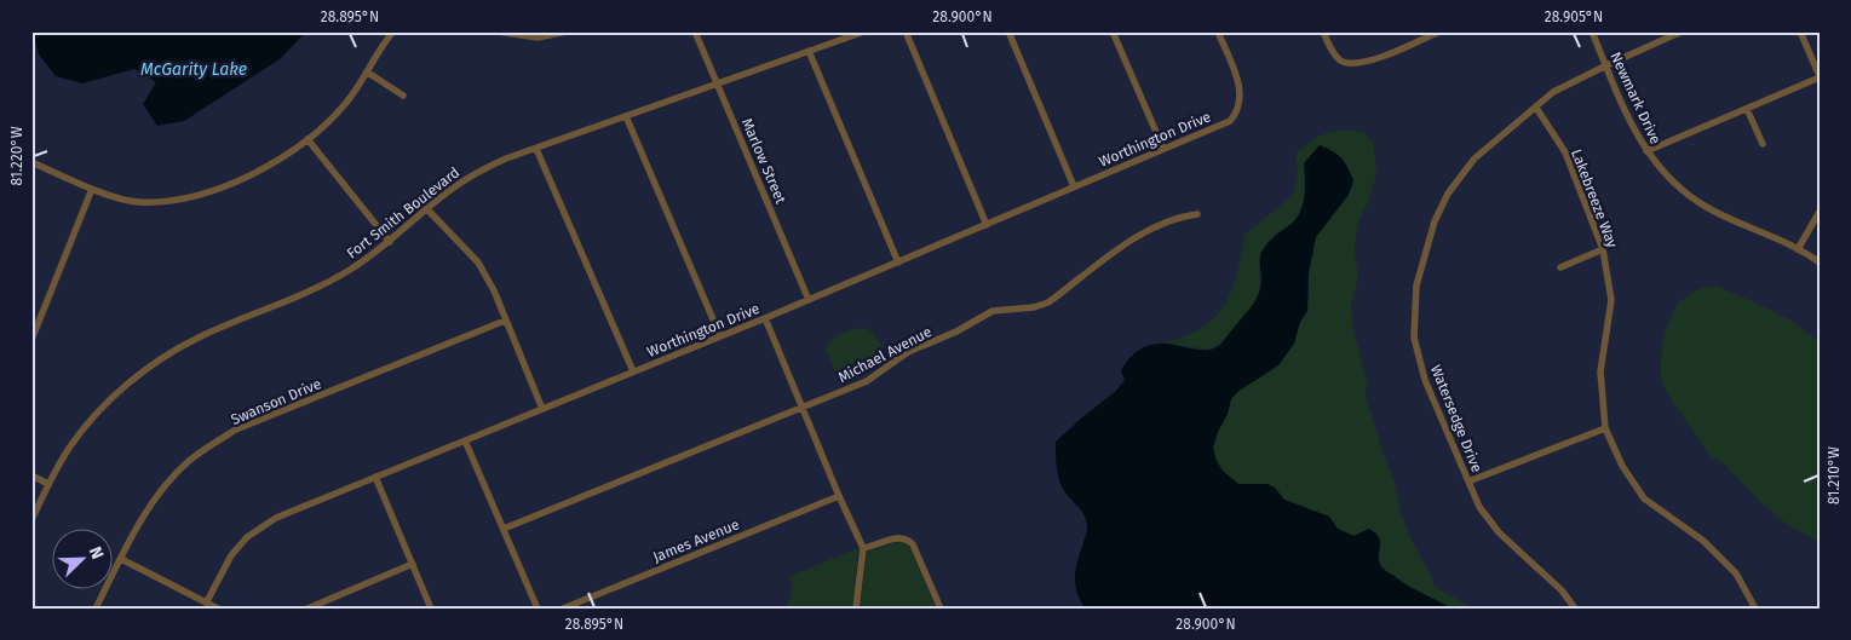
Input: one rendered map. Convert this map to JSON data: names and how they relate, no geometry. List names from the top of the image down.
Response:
{
  "streets": {
    "street": [
      "Newmark Drive",
      "Worthington Drive",
      "Marlow Street",
      "Lakebreeze Way",
      "Fort Smith Boulevard",
      "Michael Avenue",
      "Swanson Drive",
      "Watersedge Drive",
      "James Avenue"
    ]
  },
  "crossings": [
    ["Newmark Drive", "Watersedge Drive"],
    ["Worthington Drive", "Marlow Street"],
    ["Marlow Street", "Fort Smith Boulevard"],
    ["Lakebreeze Way", "Watersedge Drive"]
  ],
  "water": ["McGarity Lake"],
  "north": "top right",
  "coordinates": [
    "28.895°N",
    "28.900°N",
    "28.905°N",
    "81.220°W",
    "81.210°W"
  ]
}
